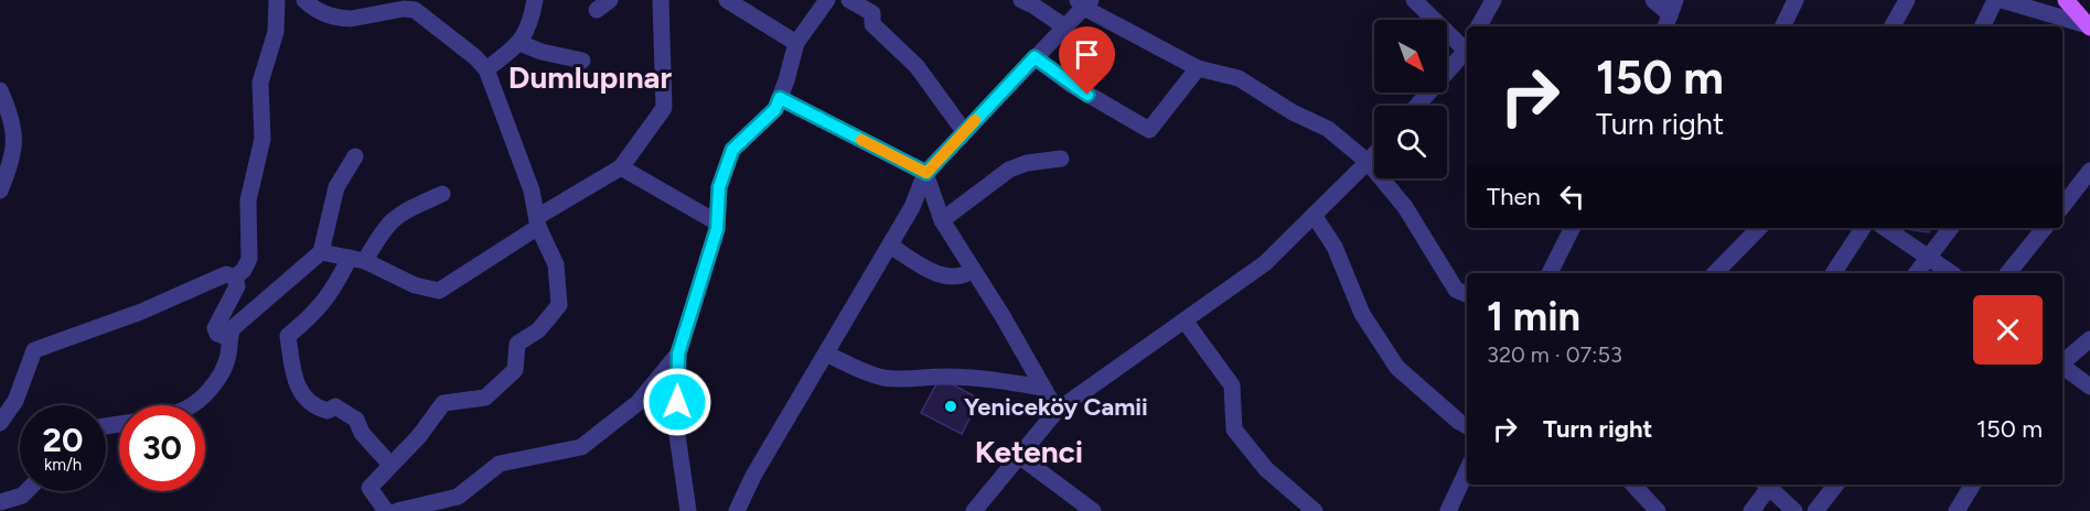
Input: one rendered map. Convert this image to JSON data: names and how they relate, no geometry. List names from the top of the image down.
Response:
{
  "districts": ["Dumlupınar", "Ketenci"],
  "places": ["Yeniceköy Camii"],
  "north": "bottom right",
  "page": {
    "turn": ["150 m", "Turn right"],
    "then": "Then",
    "heading": ["1 min", "320 m · 07:53"],
    "list": [
      {
        "name": "Turn right",
        "value": "150 m"
      }
    ],
    "speed": "20 km/h",
    "limit": "30"
  }
}
